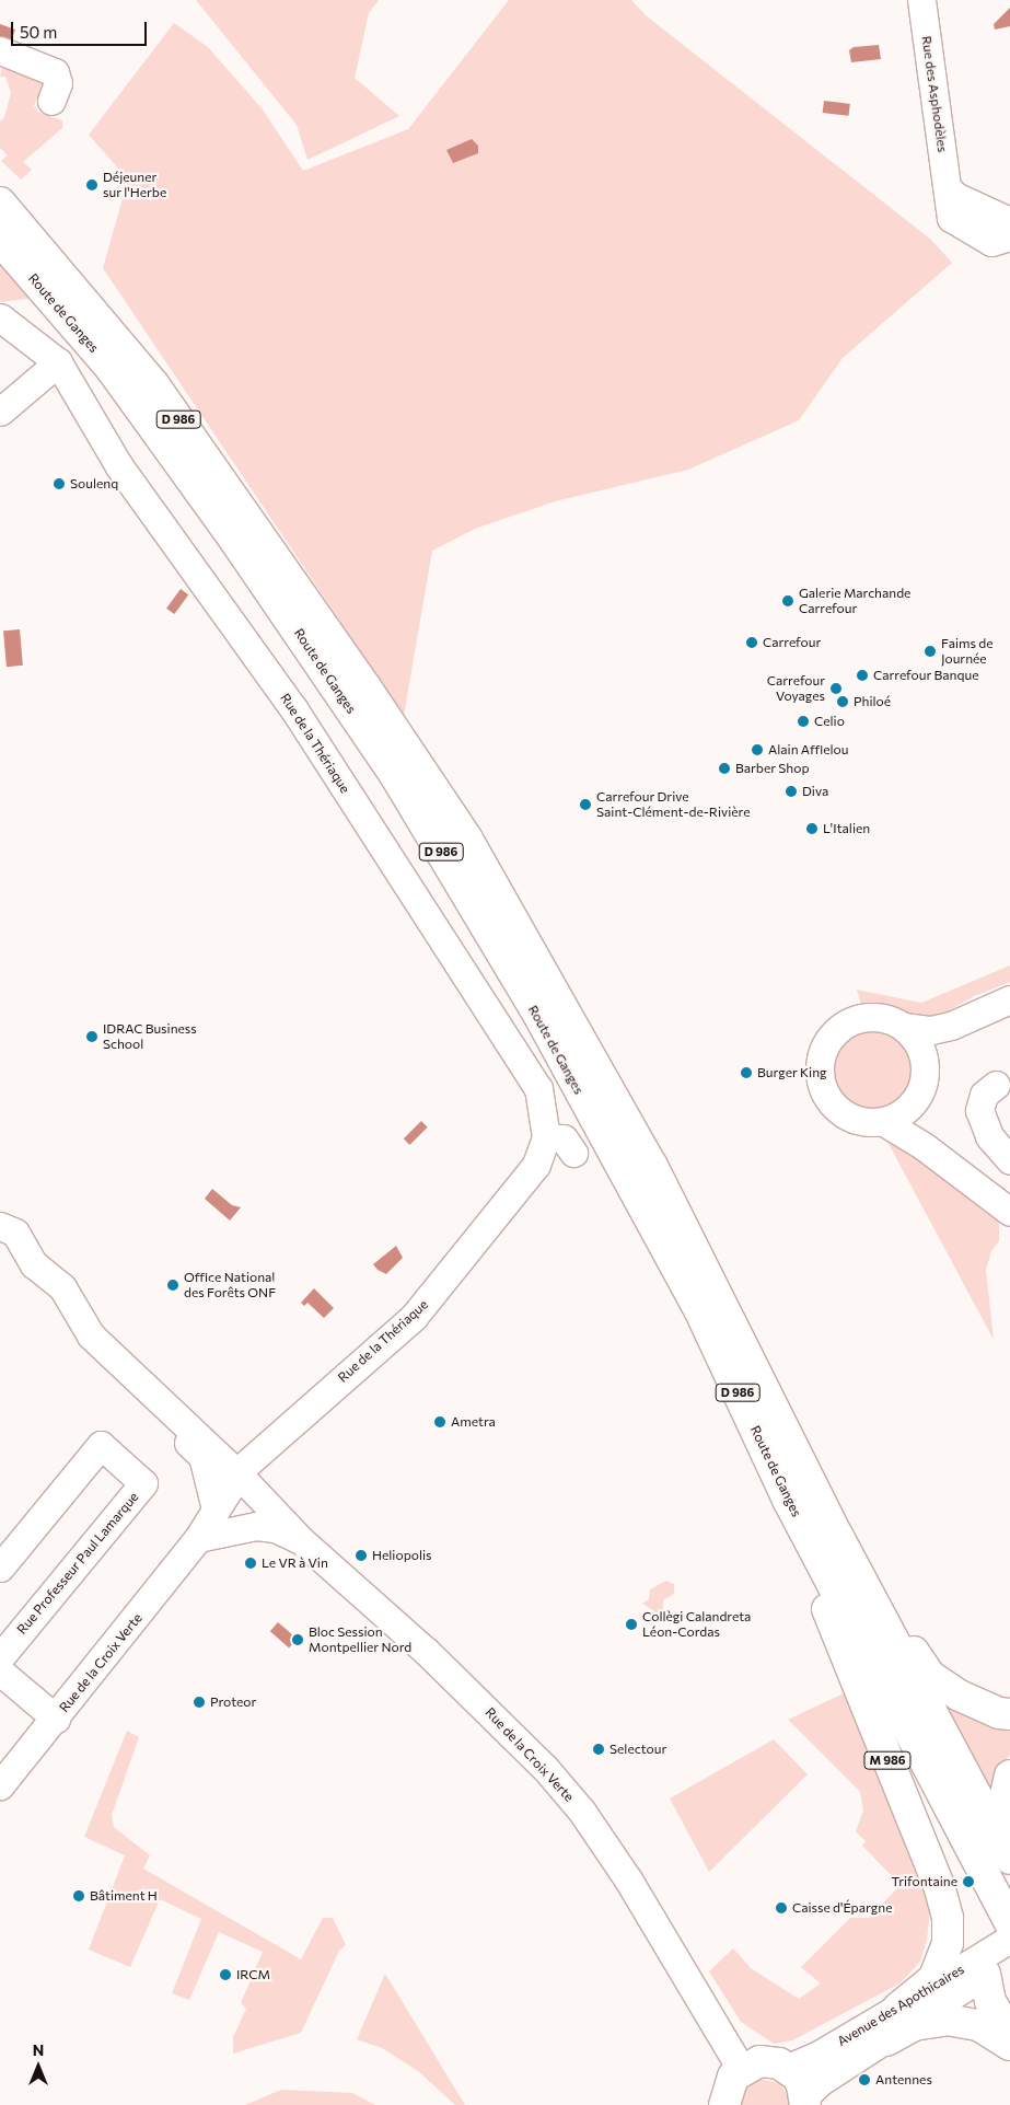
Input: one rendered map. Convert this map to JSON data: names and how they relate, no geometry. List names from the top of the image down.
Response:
{
  "streets": {
    "main road": [
      "Route de Ganges",
      "D 986",
      "M 986",
      "Avenue des Apothicaires"
    ],
    "street": [
      "Rue des Asphodèles",
      "Rue de la Thériaque",
      "Rue Professeur Paul Lamarque",
      "Rue de la Croix Verte"
    ]
  },
  "crossings": [
    ["Route de Ganges", "M 986"],
    ["Rue de la Thériaque", "Rue de la Croix Verte"],
    ["M 986", "Avenue des Apothicaires"]
  ],
  "places": [
    "Déjeuner sur l'Herbe",
    "Soulenq",
    "Galerie Marchande Carrefour",
    "Carrefour",
    "Faims de Journée",
    "Carrefour Banque",
    "Carrefour Voyages",
    "Philoé",
    "Celio",
    "Alain Afflelou",
    "Barber Shop",
    "Diva",
    "Carrefour Drive Saint-Clément-de-Rivière",
    "L'Italien",
    "IDRAC Business School",
    "Burger King",
    "Office National des Forêts ONF",
    "Ametra",
    "Heliopolis",
    "Le VR à Vin",
    "Collègi Calandreta Léon-Cordas",
    "Bloc Session Montpellier Nord",
    "Proteor",
    "Selectour",
    "Trifontaine",
    "Bâtiment H",
    "Caisse d'Épargne",
    "IRCM",
    "Antennes"
  ],
  "scale_bar": "50 m",
  "north": "top"
}
